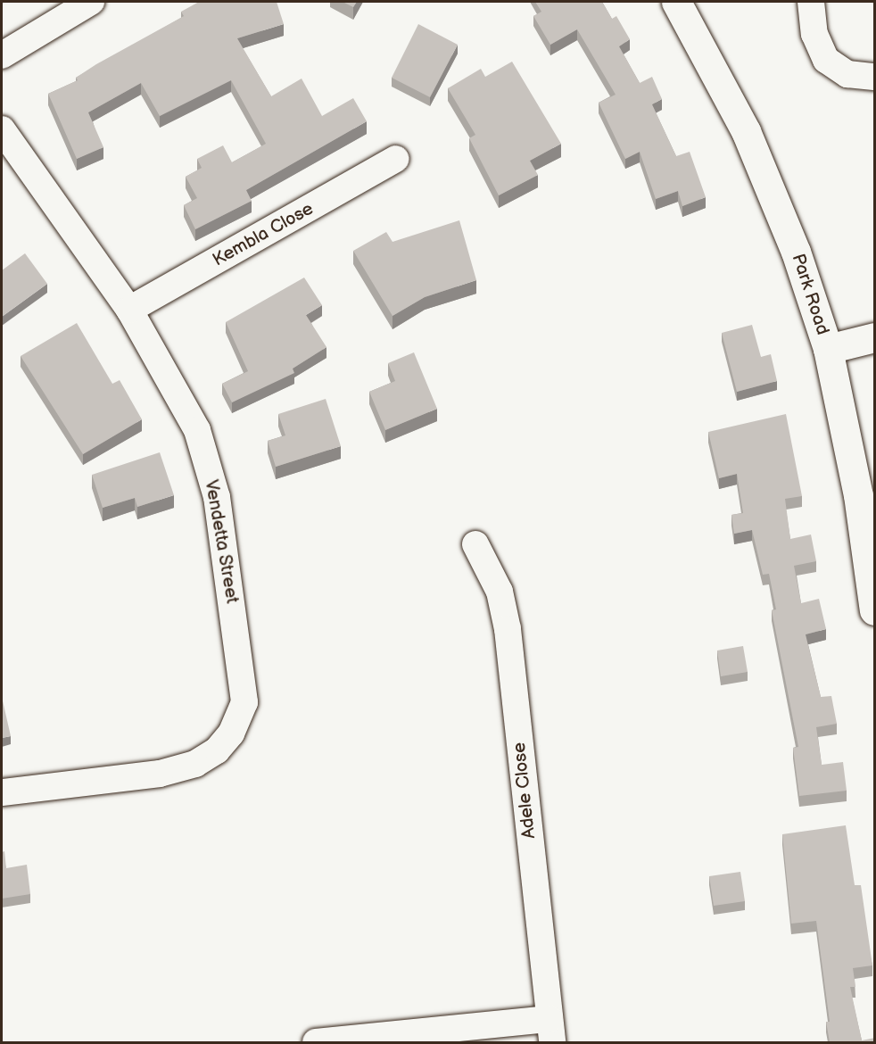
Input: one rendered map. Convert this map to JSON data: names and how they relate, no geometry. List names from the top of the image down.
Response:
{
  "streets": {
    "street": [
      "Kembla Close",
      "Park Road",
      "Vendetta Street",
      "Adele Close"
    ]
  },
  "crossings": [
    ["Kembla Close", "Vendetta Street"]
  ]
}
